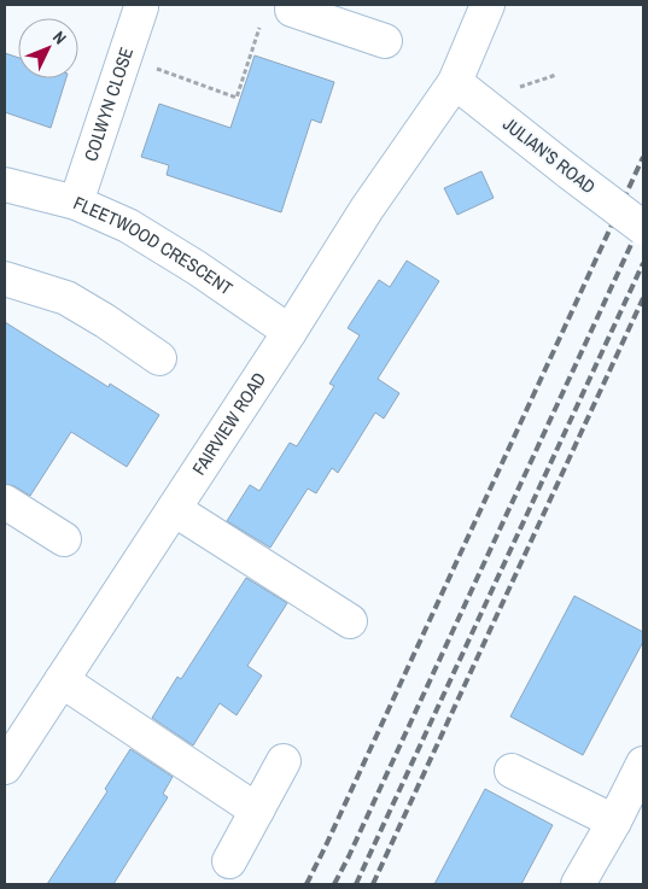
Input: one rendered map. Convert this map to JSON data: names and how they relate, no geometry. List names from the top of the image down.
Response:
{
  "streets": {
    "street": [
      "COLWYN CLOSE",
      "JULIAN'S ROAD",
      "FLEETWOOD CRESCENT",
      "FAIRVIEW ROAD"
    ]
  },
  "crossings": [
    ["COLWYN CLOSE", "FLEETWOOD CRESCENT"],
    ["JULIAN'S ROAD", "FAIRVIEW ROAD"],
    ["FLEETWOOD CRESCENT", "FAIRVIEW ROAD"]
  ],
  "north": "top right"
}
